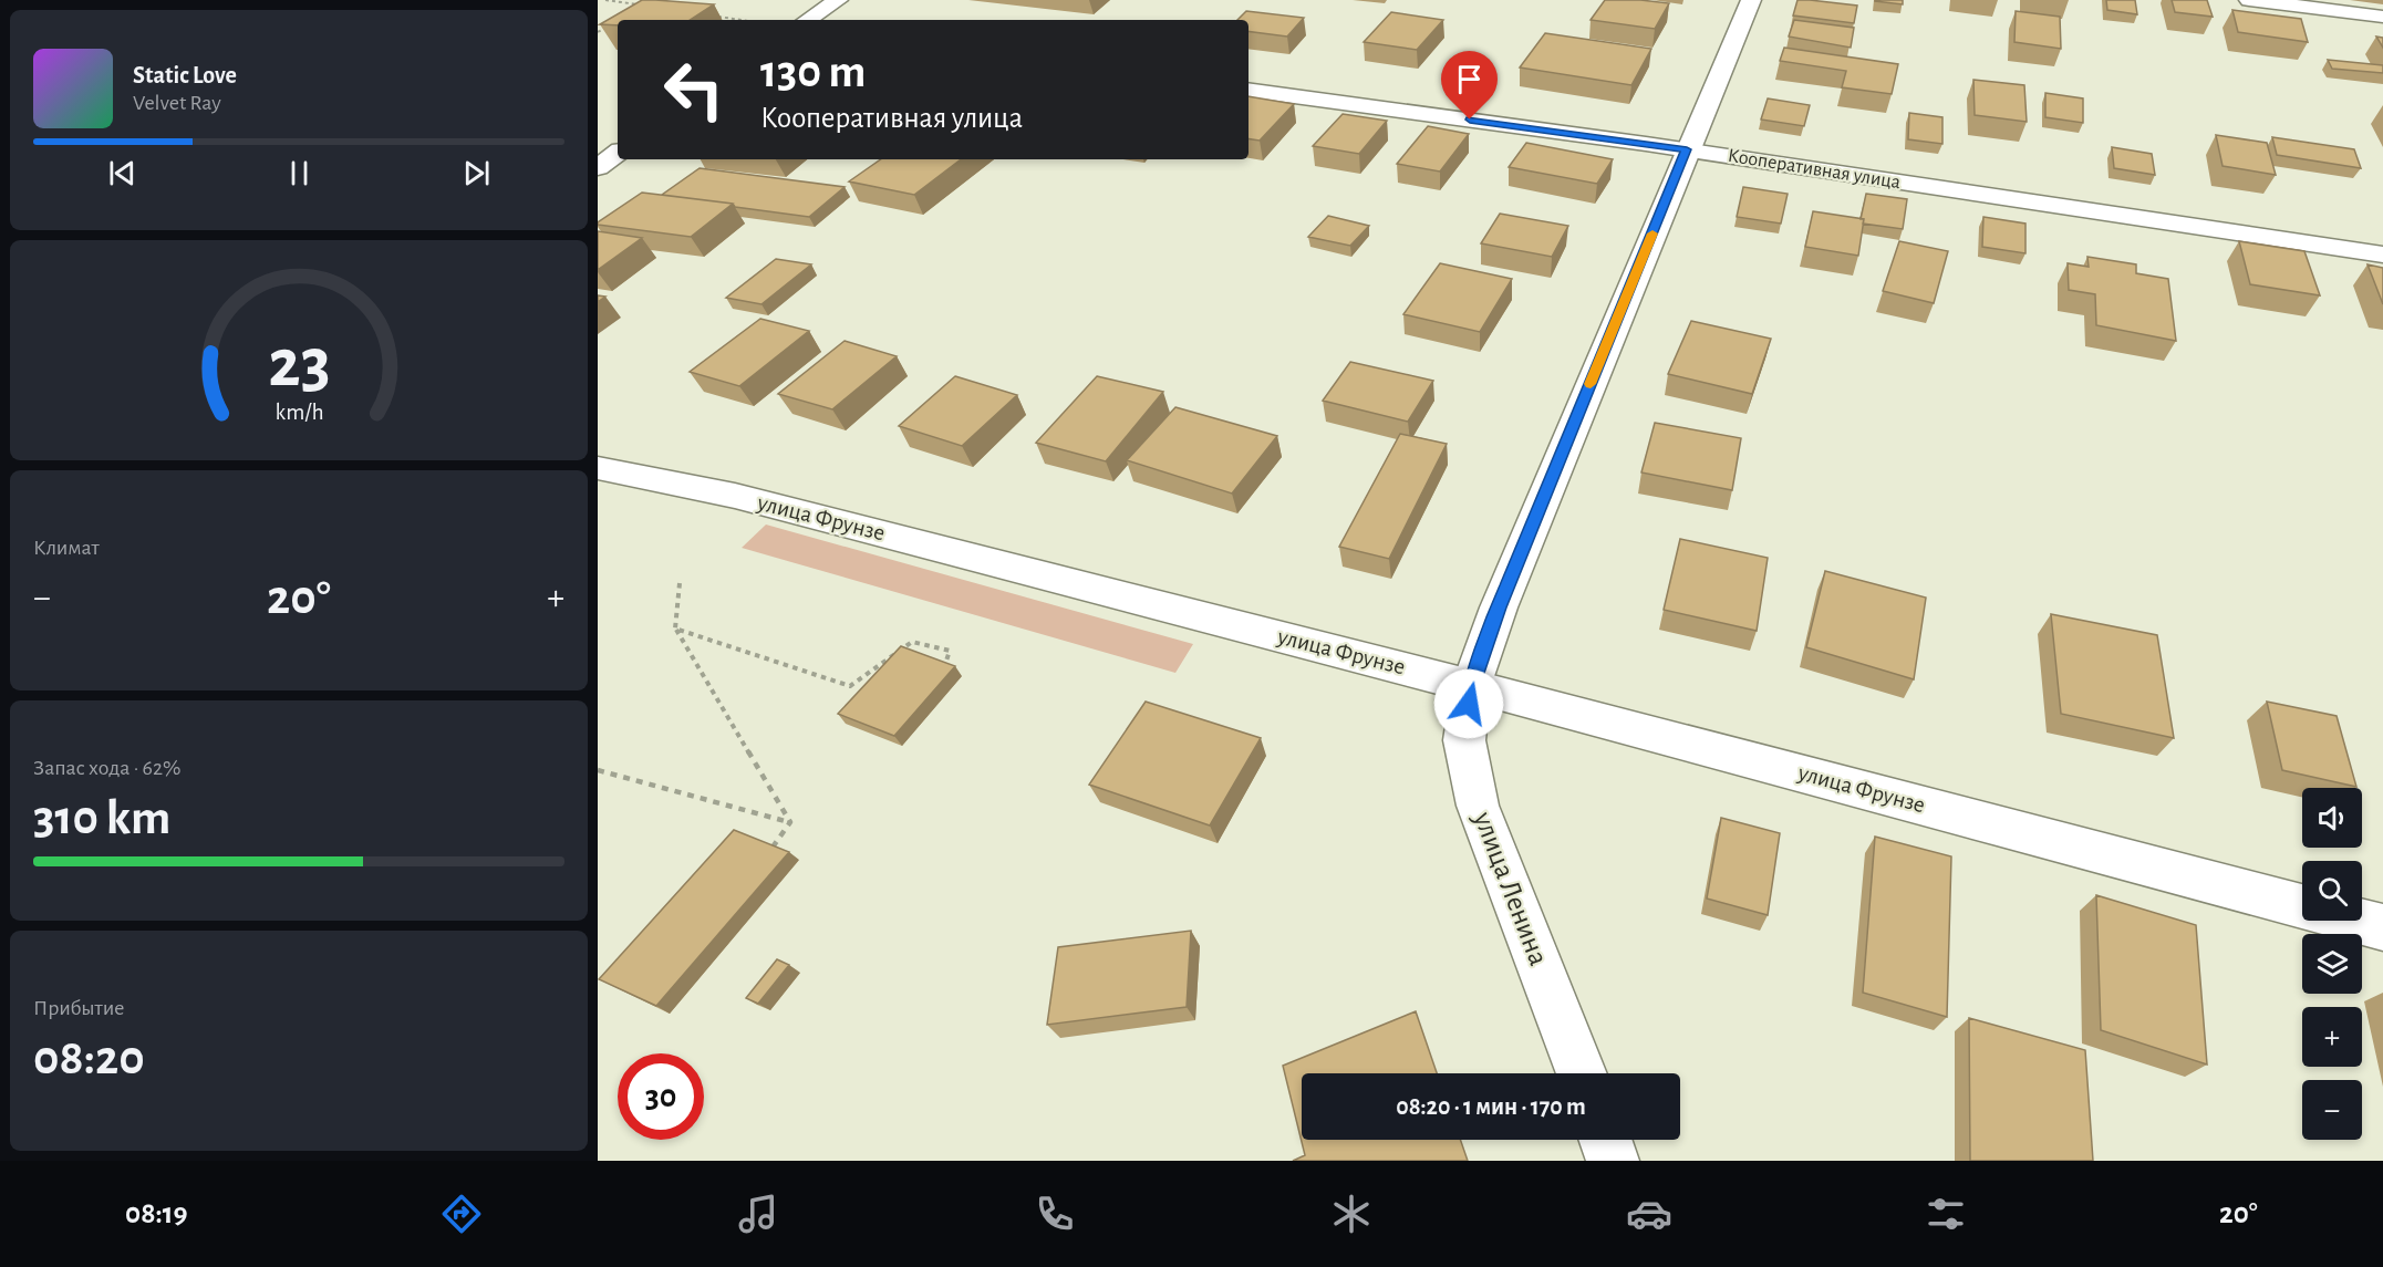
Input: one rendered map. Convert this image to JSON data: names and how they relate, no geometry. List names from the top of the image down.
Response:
{
  "streets": {
    "street": ["Кооперативная улица", "улица Фрунзе", "улица Ленина"]
  },
  "crossings": [
    ["Кооперативная улица", "улица Ленина"],
    ["улица Фрунзе", "улица Ленина"]
  ],
  "page": {
    "turn": ["130 m", "Кооперативная улица"],
    "song": ["Static Love", "Velvet Ray"],
    "tile": [
      "Климат",
      ["Запас хода · 62%", "310 km"],
      ["Прибытие", "08:20"]
    ],
    "heat": ["−", "20°", "+"],
    "map_buttons": ["+", "−"],
    "limit": "30",
    "trip": "08:20 · 1 мин · 170 m",
    "tabs": ["08:19", "20°"],
    "gauge": ["23", "km/h"]
  }
}
